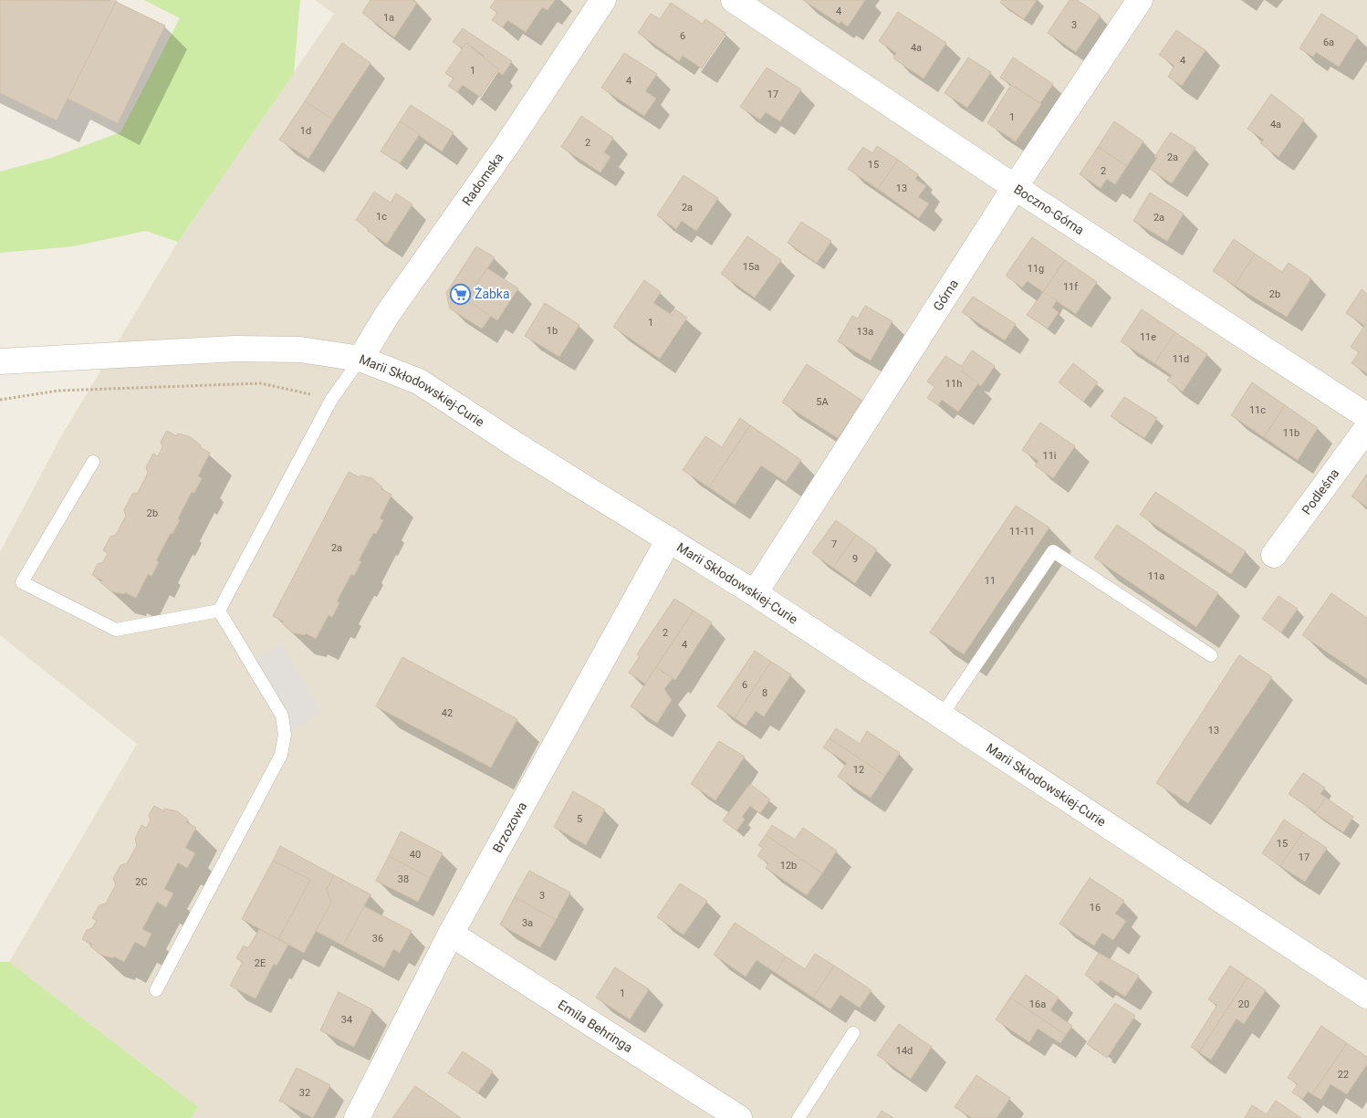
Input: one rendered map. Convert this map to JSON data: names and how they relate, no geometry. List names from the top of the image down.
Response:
{
  "streets": {
    "street": [
      "Radomska",
      "Boczno-Górna",
      "Górna",
      "Marii Skłodowskiej-Curie",
      "Podleśna",
      "Brzozowa",
      "Emila Behringa"
    ]
  },
  "crossings": [
    ["Radomska", "Marii Skłodowskiej-Curie"],
    ["Boczno-Górna", "Górna"],
    ["Górna", "Marii Skłodowskiej-Curie"],
    ["Marii Skłodowskiej-Curie", "Brzozowa"],
    ["Brzozowa", "Emila Behringa"]
  ],
  "places": {
    "supermarket": ["Żabka"]
  },
  "house_numbers": [
    "4",
    "1a",
    "3",
    "6",
    "6a",
    "4a",
    "4",
    "1",
    "4",
    "17",
    "1",
    "4a",
    "1d",
    "2",
    "2a",
    "15",
    "2",
    "13",
    "2a",
    "1c",
    "2a",
    "15a",
    "11g",
    "11f",
    "2b",
    "1",
    "1b",
    "13a",
    "11e",
    "11d",
    "11h",
    "5A",
    "11c",
    "11b",
    "11i",
    "2b",
    "11-11",
    "7",
    "2a",
    "9",
    "11a",
    "11",
    "2",
    "4",
    "6",
    "8",
    "42",
    "13",
    "12",
    "5",
    "15",
    "40",
    "17",
    "12b",
    "38",
    "2C",
    "3",
    "16",
    "3a",
    "36",
    "2E",
    "1",
    "16a",
    "20",
    "34",
    "14d",
    "22",
    "32"
  ]
}
